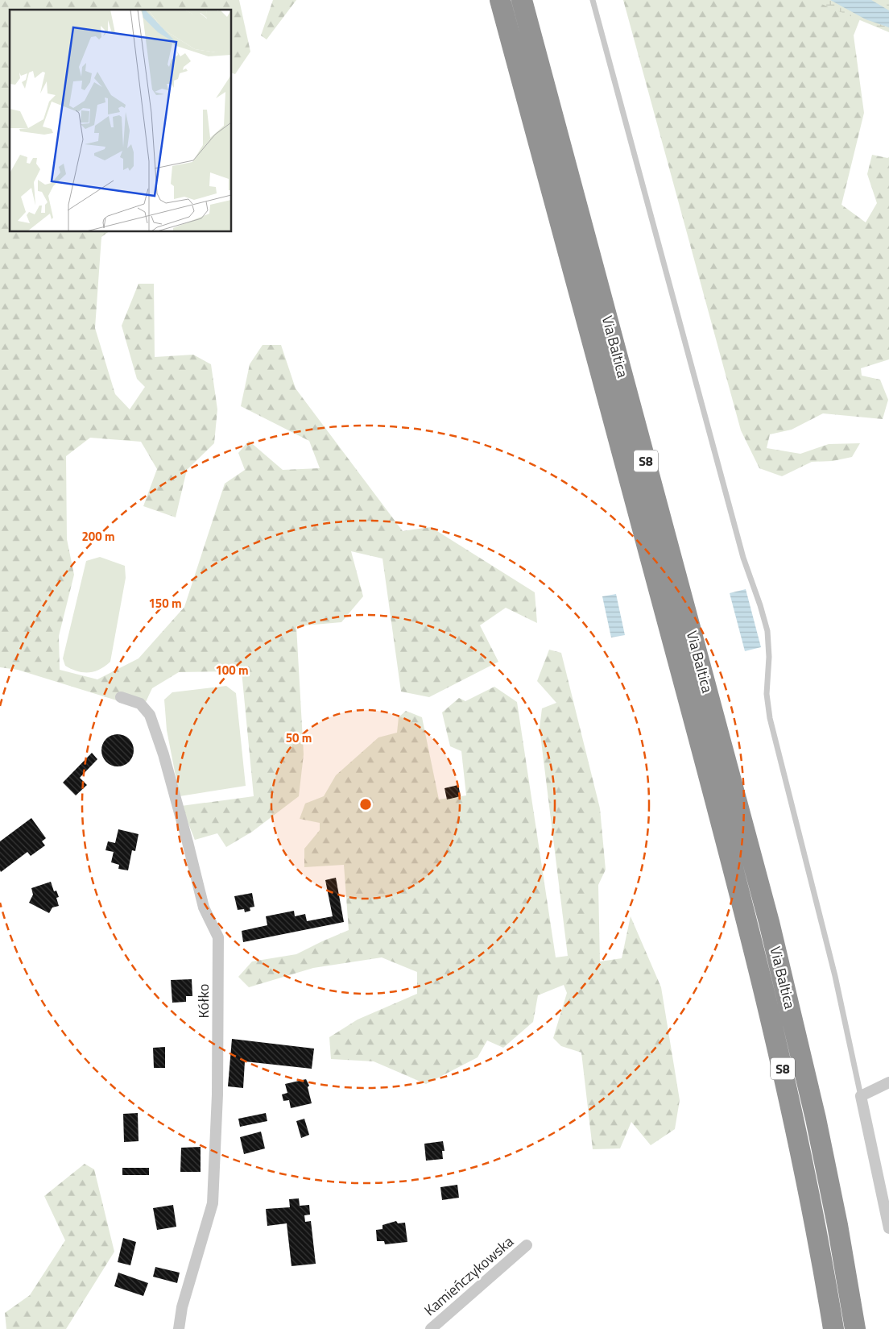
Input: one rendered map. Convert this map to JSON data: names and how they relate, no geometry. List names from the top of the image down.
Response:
{
  "streets": {
    "highway": ["Via Baltica", "S8"],
    "street": ["Kółko", "Kamieńczykowska"]
  },
  "rings": [
    "200 m",
    "150 m",
    "100 m",
    "50 m"
  ]
}
